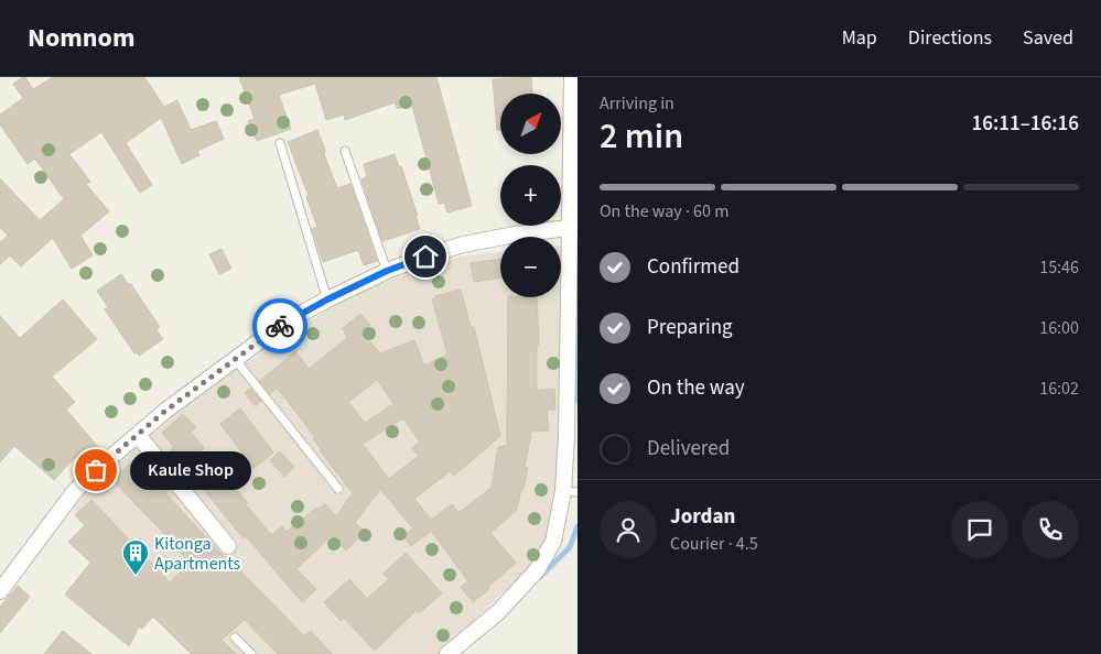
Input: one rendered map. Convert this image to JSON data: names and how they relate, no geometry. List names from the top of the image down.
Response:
{
  "places": {
    "other": ["Kaule Shop"],
    "building": ["Kitonga Apartments"]
  },
  "north": "top right",
  "page": {
    "header": "Nomnom",
    "nav": ["Map", "Directions", "Saved"],
    "heading": ["2 min", "Arriving in", "16:11–16:16"],
    "panel": ["Jordan", "Courier · 4.5"],
    "map_buttons": ["+", "−"],
    "bar": "On the way · 60 m",
    "list": [
      ["Confirmed", "15:46"],
      ["Preparing", "16:00"],
      ["On the way", "16:02"],
      "Delivered"
    ],
    "bubble": "Kaule Shop"
  }
}
